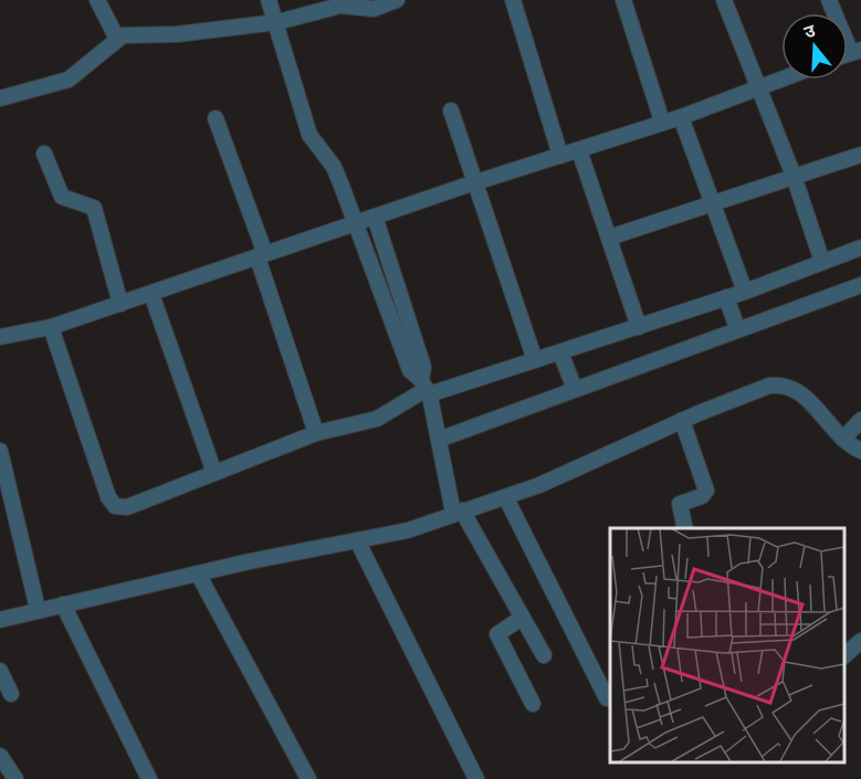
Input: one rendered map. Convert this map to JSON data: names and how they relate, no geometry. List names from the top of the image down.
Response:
{
  "north": "top"
}
